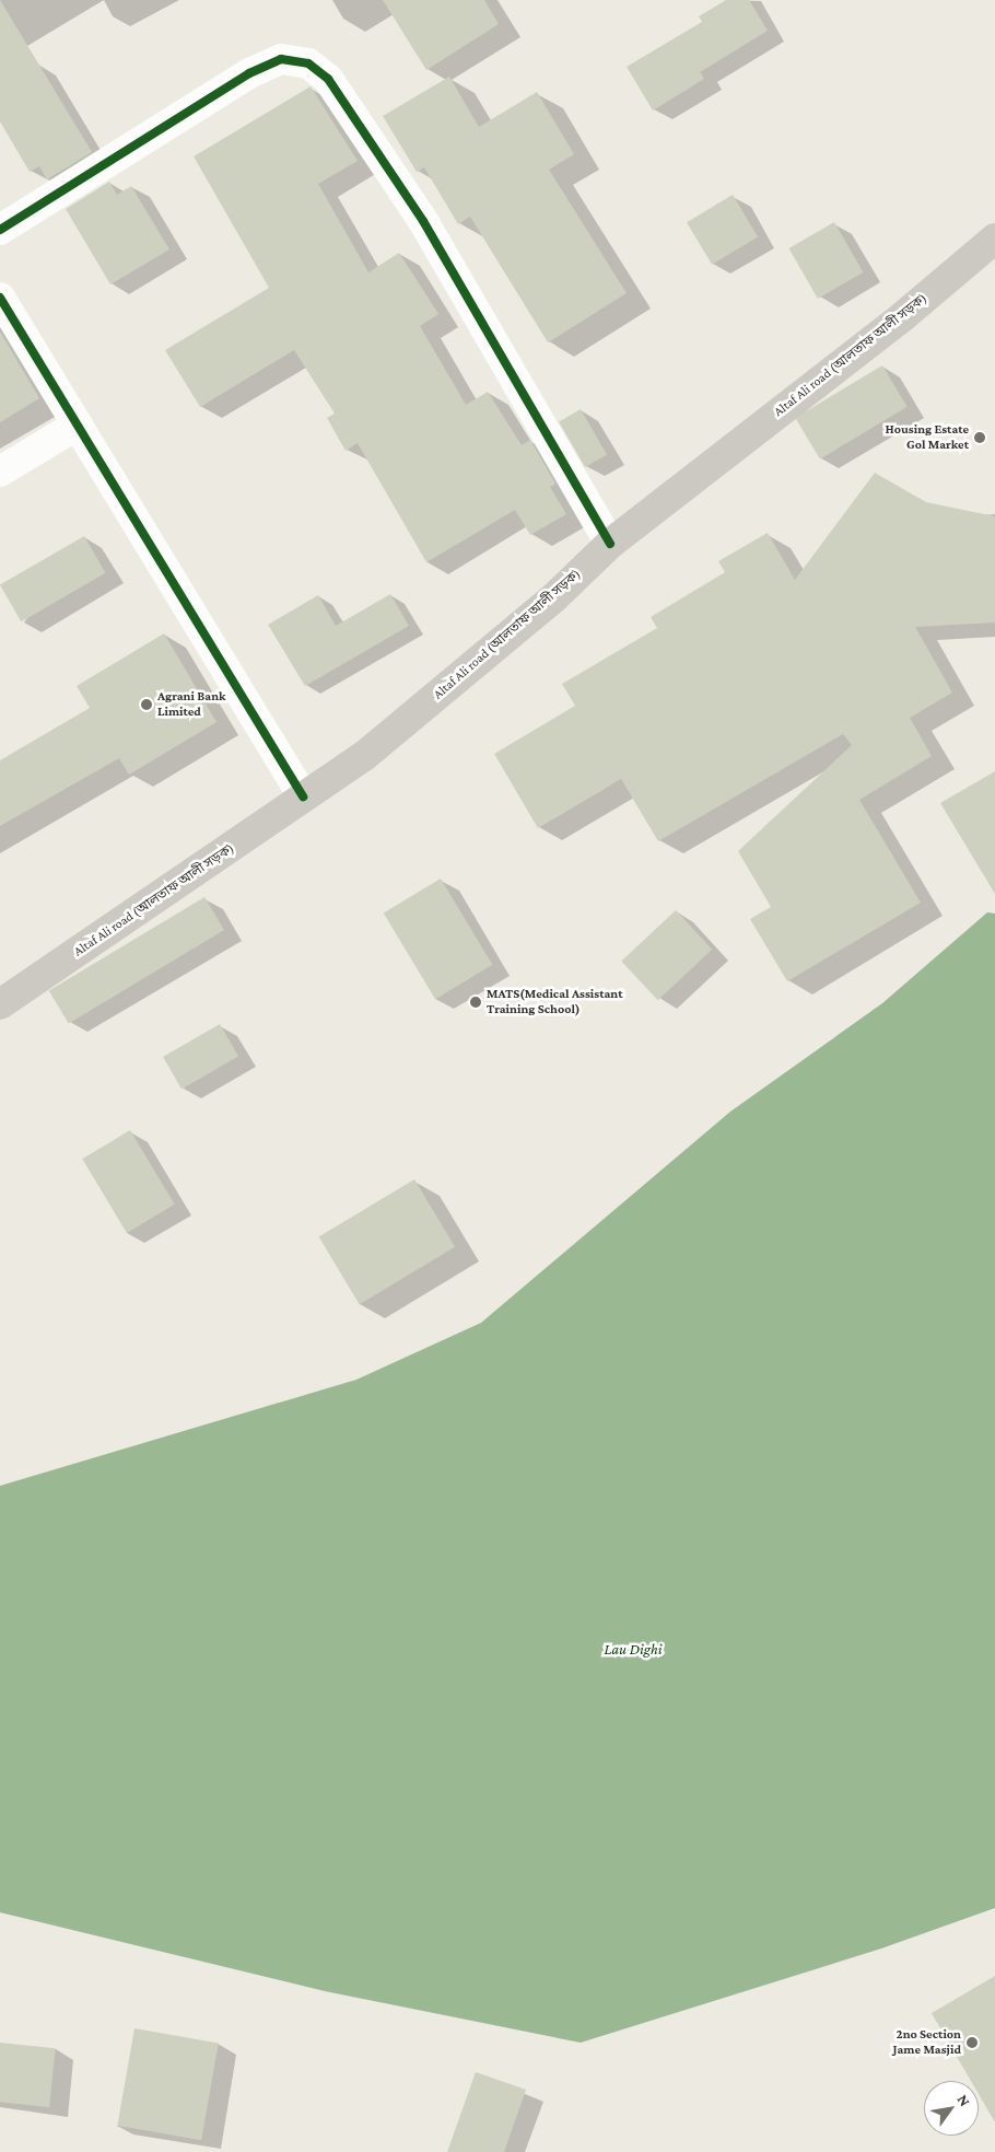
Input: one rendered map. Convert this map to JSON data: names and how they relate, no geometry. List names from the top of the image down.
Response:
{
  "streets": {
    "main road": ["Altaf Ali road (আলতাফ আলী সড়ক)"]
  },
  "water": ["Lau Dighi"],
  "places": [
    "Housing Estate Gol Market",
    "Agrani Bank Limited",
    "MATS(Medical Assistant Training School)",
    "2no Section Jame Masjid"
  ],
  "north": "top right"
}
